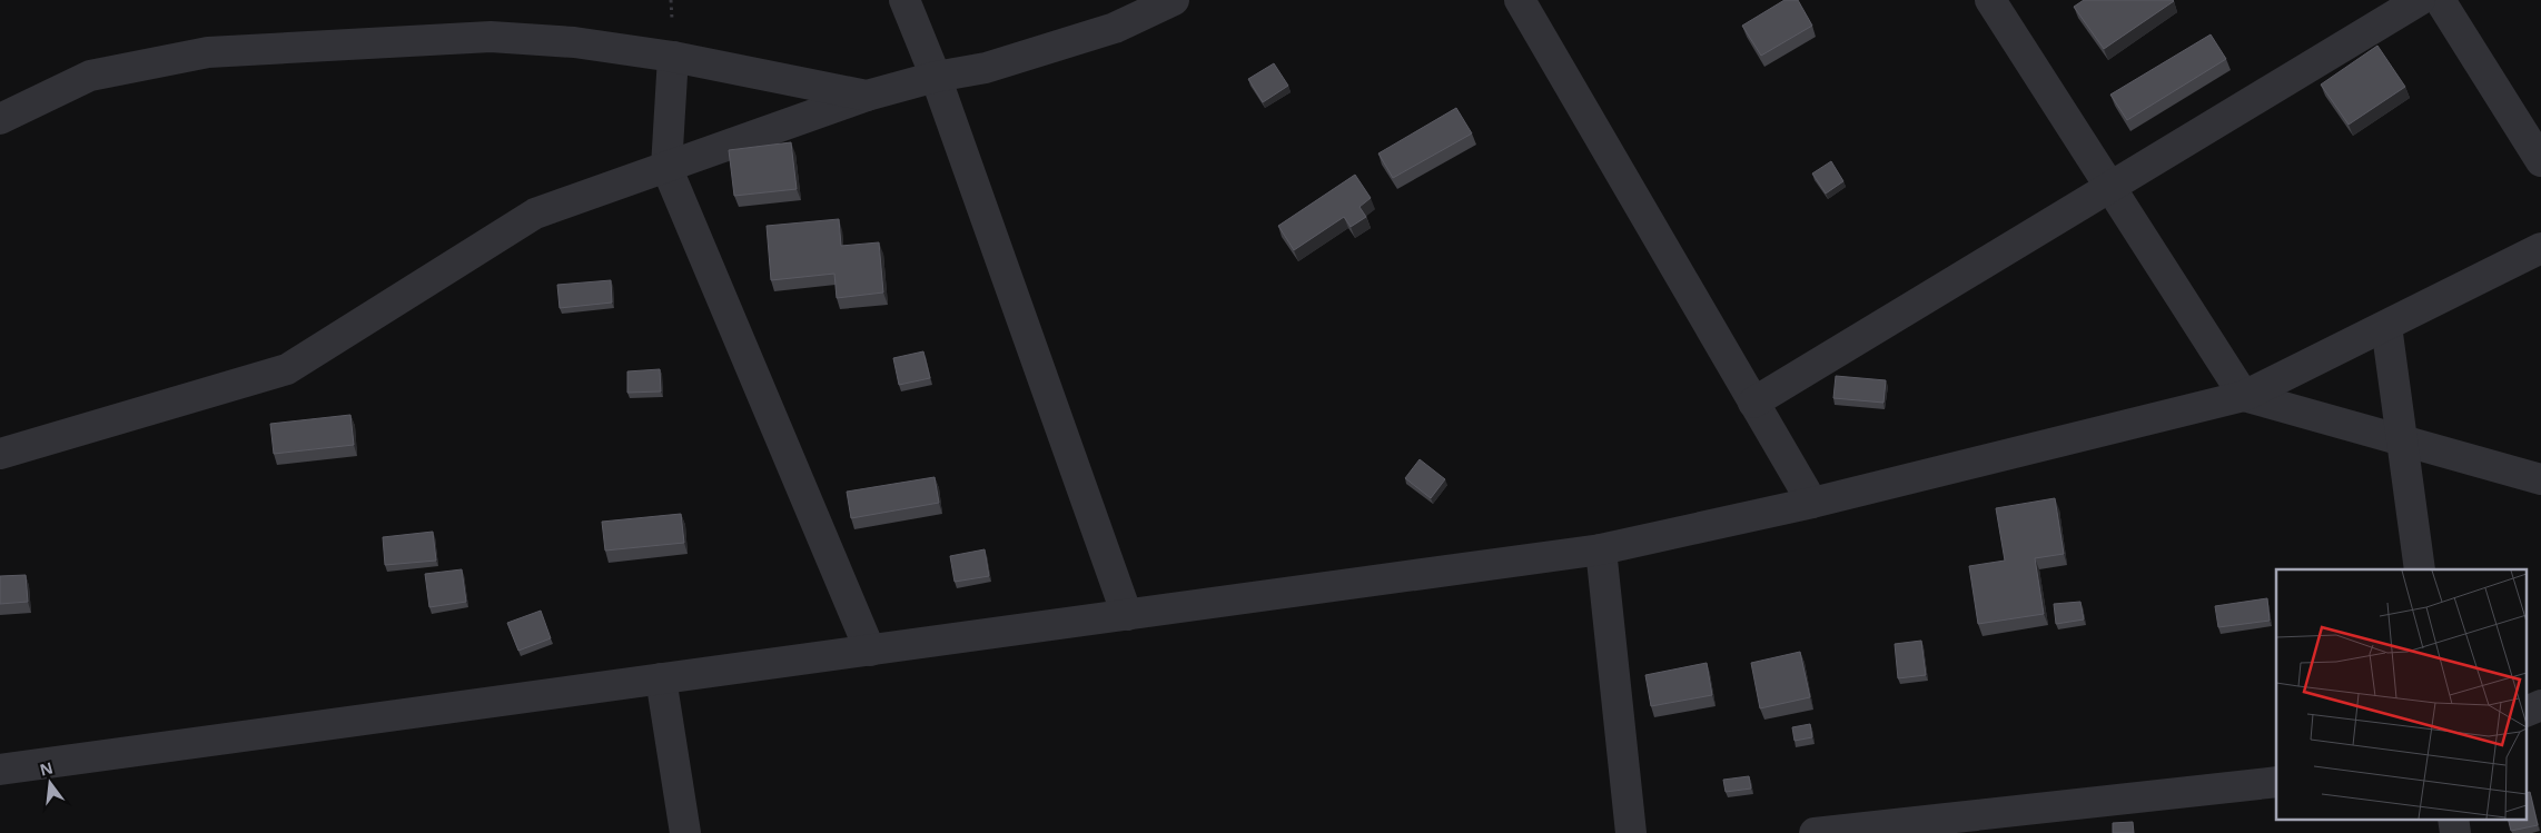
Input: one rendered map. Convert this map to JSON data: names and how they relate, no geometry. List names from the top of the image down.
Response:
{
  "north": "top"
}
